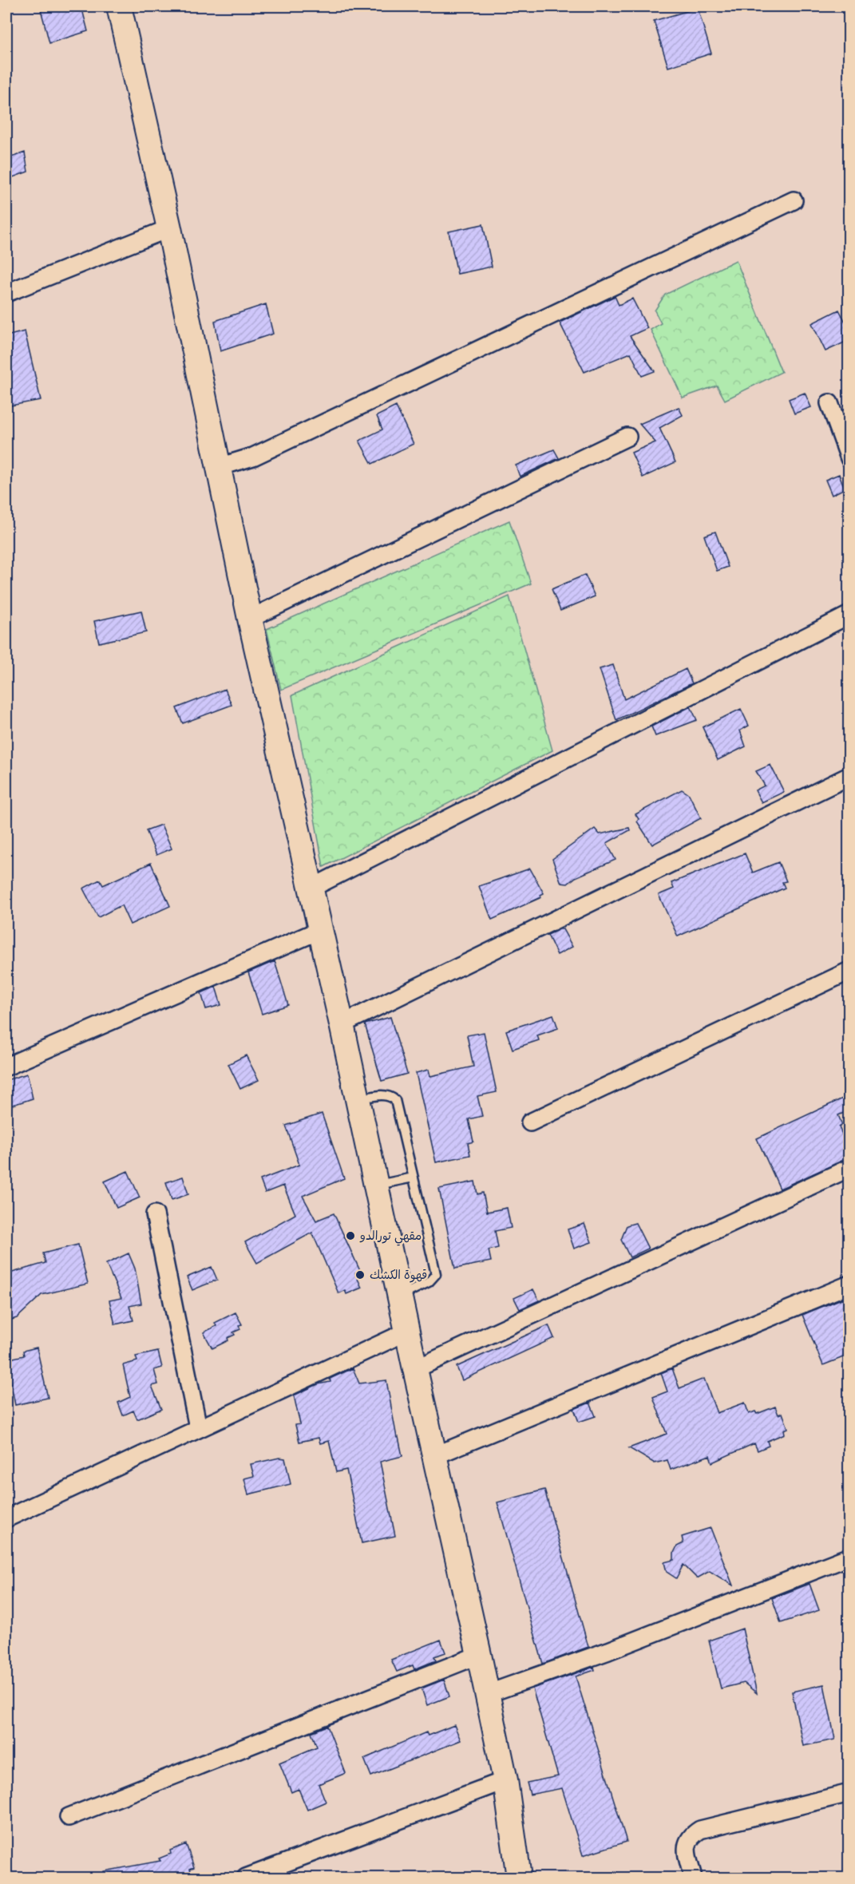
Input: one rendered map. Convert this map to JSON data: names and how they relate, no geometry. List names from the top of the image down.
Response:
{
  "places": ["مقهي تورالدو", "قهوة الكشك"]
}
